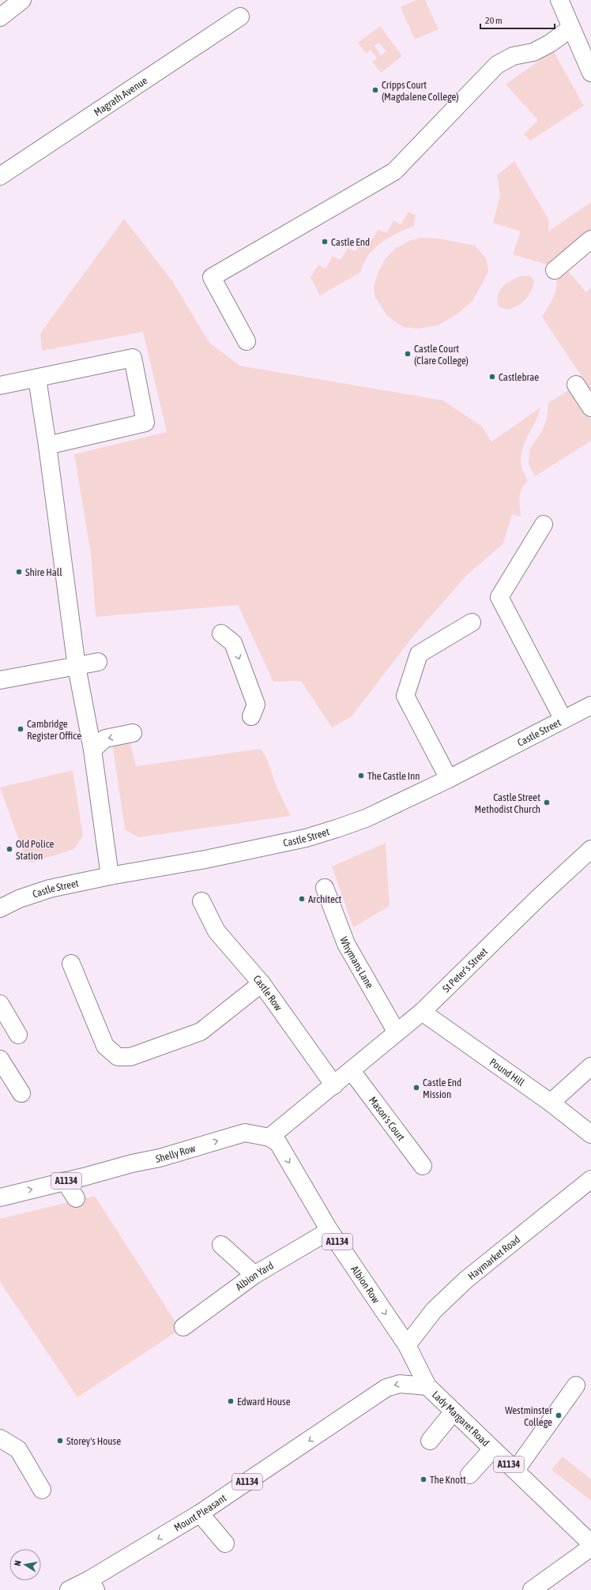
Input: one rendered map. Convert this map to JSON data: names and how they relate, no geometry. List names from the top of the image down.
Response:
{
  "streets": {
    "street": [
      "Magrath Avenue",
      "Castle Street",
      "Whymans Lane",
      "St Peter's Street",
      "Castle Row",
      "Pound Hill",
      "Mason's Court",
      "Shelly Row",
      "A1134",
      "Haymarket Road",
      "Albion Yard",
      "Albion Row",
      "Lady Margaret Road",
      "Mount Pleasant"
    ]
  },
  "crossings": [
    ["Whymans Lane", "St Peter's Street"],
    ["St Peter's Street", "Castle Row"],
    ["St Peter's Street", "Pound Hill"],
    ["St Peter's Street", "Mason's Court"],
    ["Shelly Row", "Albion Row"],
    ["Haymarket Road", "Albion Row"],
    ["Albion Yard", "Albion Row"],
    ["Albion Row", "Lady Margaret Road"],
    ["Albion Row", "Mount Pleasant"],
    ["Lady Margaret Road", "Mount Pleasant"]
  ],
  "one_way": ["Shelly Row", "Albion Row", "Mount Pleasant"],
  "places": [
    "Cripps Court (Magdalene College)",
    "Castle End",
    "Castle Court (Clare College)",
    "Castlebrae",
    "Shire Hall",
    "Cambridge Register Office",
    "The Castle Inn",
    "Castle Street Methodist Church",
    "Old Police Station",
    "Architect",
    "Castle End Mission",
    "Edward House",
    "Westminster College",
    "Storey's House",
    "The Knott"
  ],
  "scale_bar": "20 m",
  "north": "left"
}
